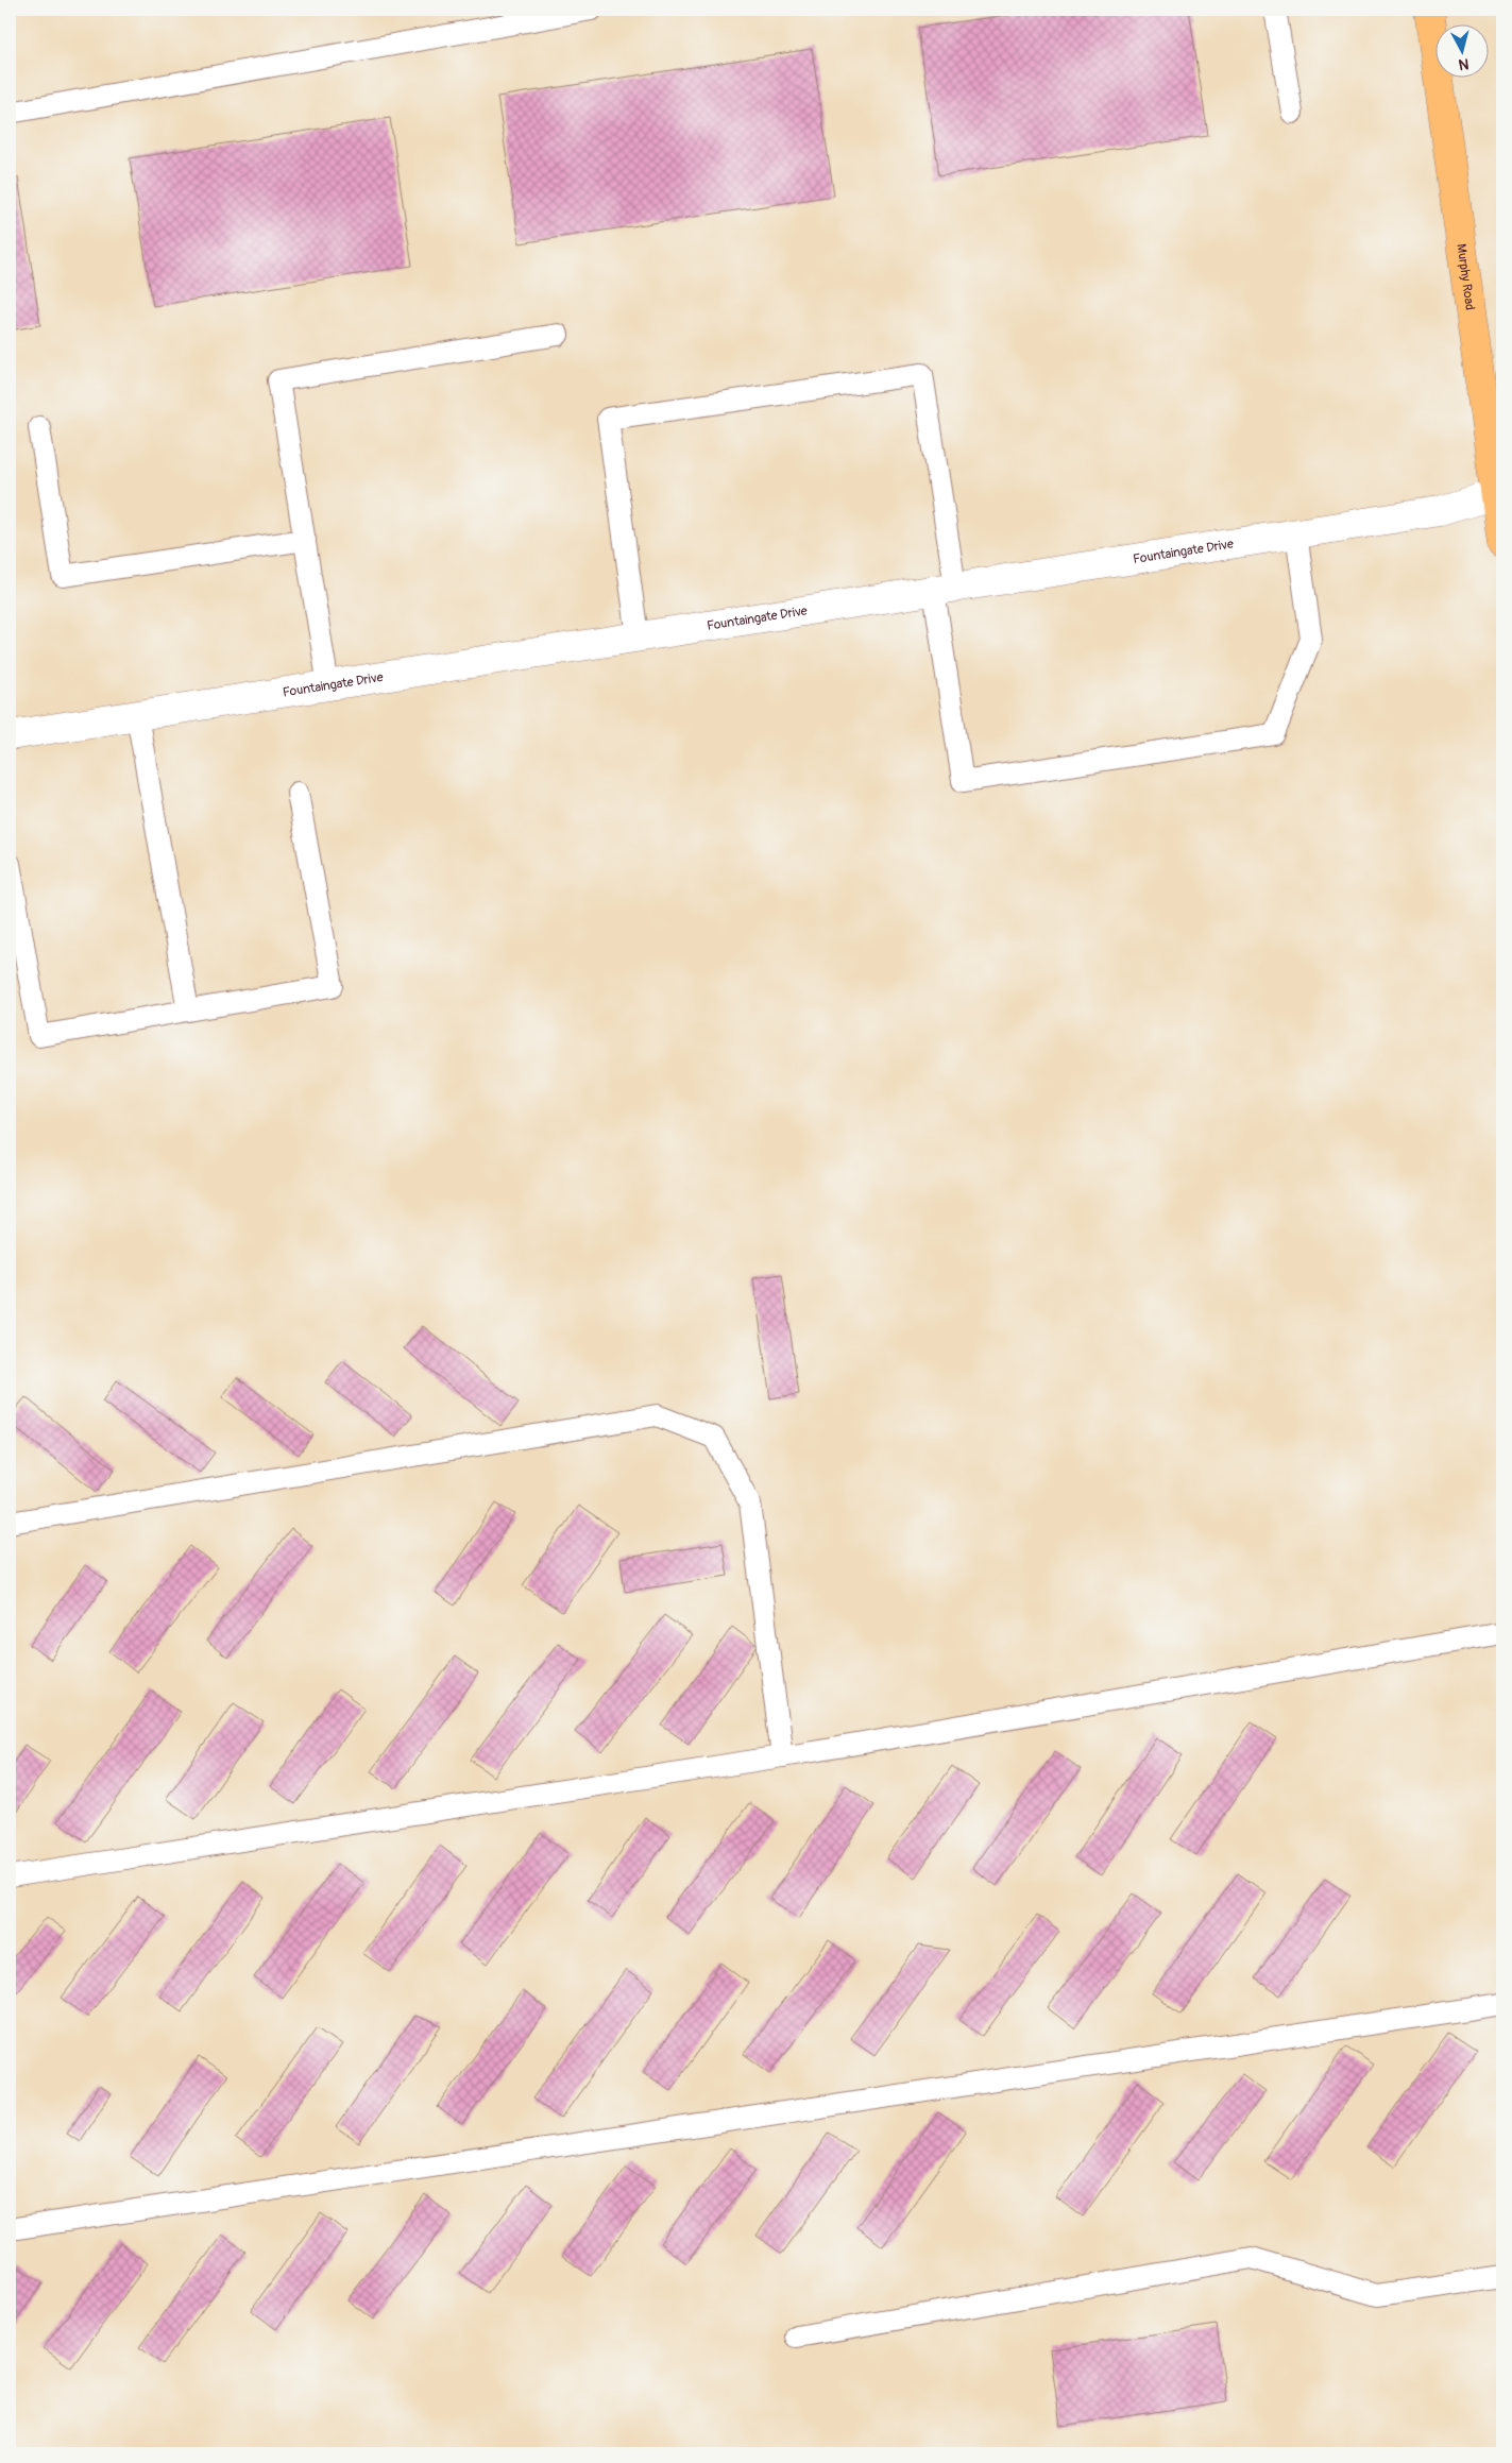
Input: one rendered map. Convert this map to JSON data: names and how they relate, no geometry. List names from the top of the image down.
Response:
{
  "streets": {
    "main road": ["Murphy Road"],
    "street": ["Fountaingate Drive"]
  },
  "crossings": [
    ["Murphy Road", "Fountaingate Drive"]
  ],
  "north": "bottom"
}
